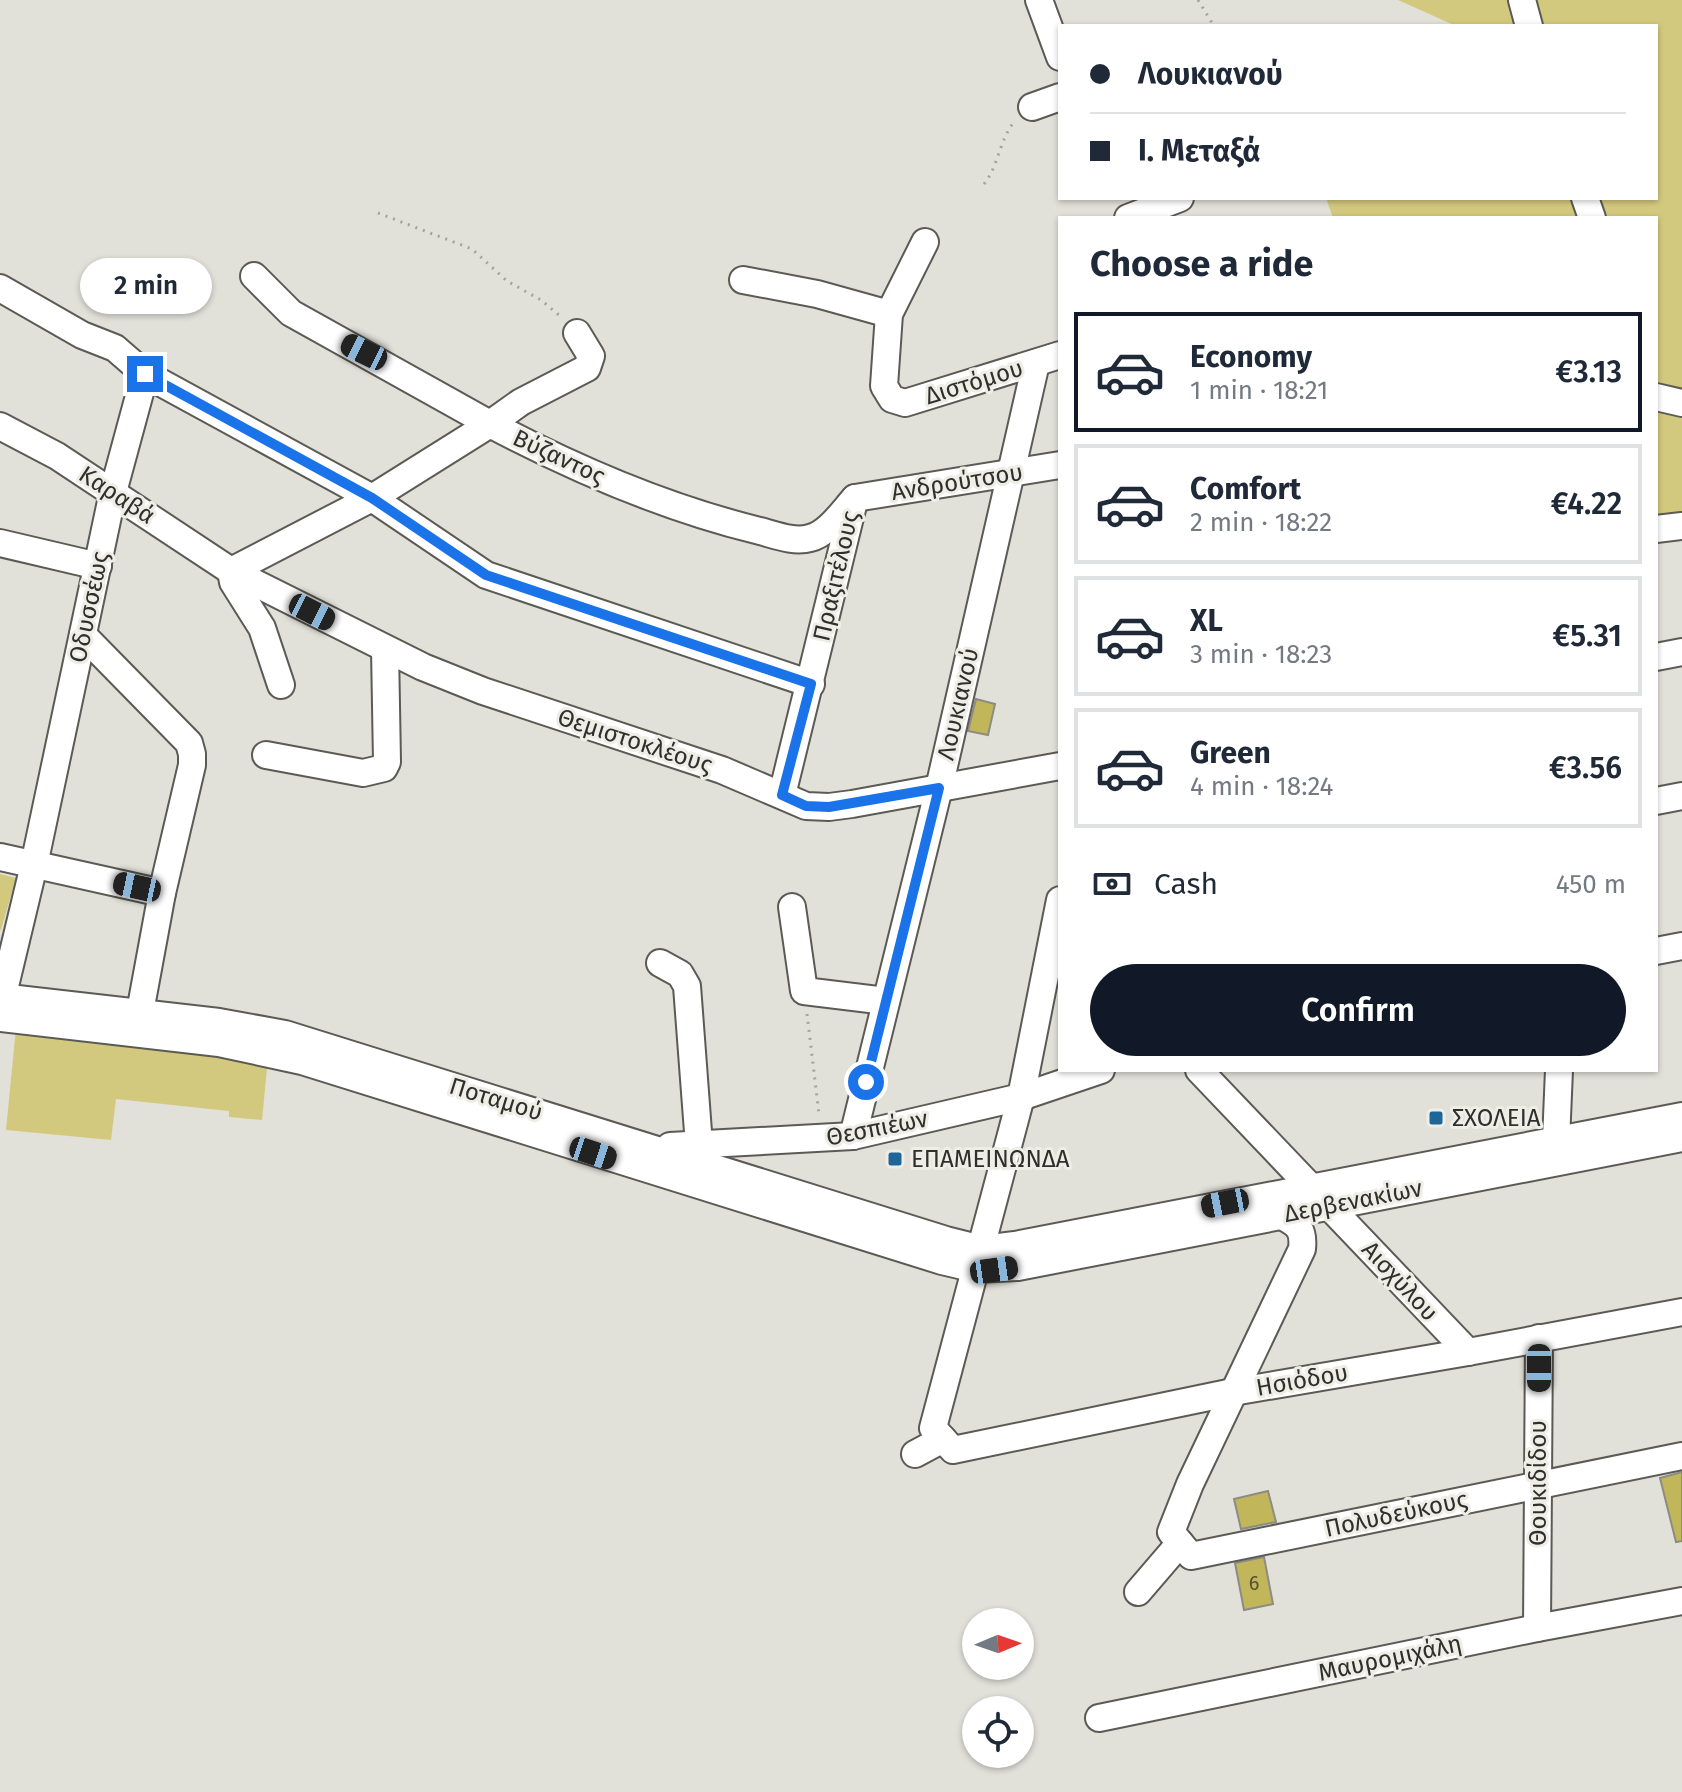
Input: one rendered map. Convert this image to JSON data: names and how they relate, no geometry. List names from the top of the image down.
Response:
{
  "streets": {
    "street": [
      "Διστόμου",
      "Βύζαντος",
      "Ανδρούτσου",
      "Καραβά",
      "Πραξιτέλους",
      "Οδυσσέως",
      "Λουκιανού",
      "Θεμιστοκλέους",
      "Ποταμού",
      "Θεσπιέων",
      "Δερβενακίων",
      "Αισχύλου",
      "Ησιόδου",
      "Θουκιδίδου",
      "Πολυδεύκους",
      "Μαυρομιχάλη"
    ]
  },
  "crossings": [
    ["Διστόμου", "Λουκιανού"],
    ["Βύζαντος", "Ανδρούτσου"],
    ["Βύζαντος", "Καραβά"],
    ["Βύζαντος", "Πραξιτέλους"],
    ["Βύζαντος", "Θεμιστοκλέους"],
    ["Ανδρούτσου", "Πραξιτέλους"],
    ["Ανδρούτσου", "Λουκιανού"],
    ["Καραβά", "Οδυσσέως"],
    ["Καραβά", "Θεμιστοκλέους"],
    ["Πραξιτέλους", "Θεμιστοκλέους"],
    ["Οδυσσέως", "Ποταμού"],
    ["Λουκιανού", "Θεμιστοκλέους"],
    ["Λουκιανού", "Θεσπιέων"],
    ["Ποταμού", "Θεσπιέων"],
    ["Ποταμού", "Δερβενακίων"],
    ["Δερβενακίων", "Αισχύλου"],
    ["Αισχύλου", "Ησιόδου"],
    ["Ησιόδου", "Θουκιδίδου"],
    ["Θουκιδίδου", "Πολυδεύκους"],
    ["Θουκιδίδου", "Μαυρομιχάλη"]
  ],
  "places": {
    "transit": ["ΣΧΟΛΕΙΑ", "ΕΠΑΜΕΙΝΩΝΔΑ"]
  },
  "house_numbers": ["6"],
  "north": "right",
  "page": {
    "banner": ["Λουκιανού", "Ι. Μεταξά"],
    "heading": "Choose a ride",
    "bubble": "2 min",
    "list": [
      {
        "name": "Economy",
        "note": "1 min · 18:21",
        "value": "€3.13"
      },
      {
        "name": "Comfort",
        "note": "2 min · 18:22",
        "value": "€4.22"
      },
      {
        "name": "XL",
        "note": "3 min · 18:23",
        "value": "€5.31"
      },
      {
        "name": "Green",
        "note": "4 min · 18:24",
        "value": "€3.56"
      }
    ],
    "pay": ["Cash", "450 m"],
    "buttons": "Confirm"
  }
}
